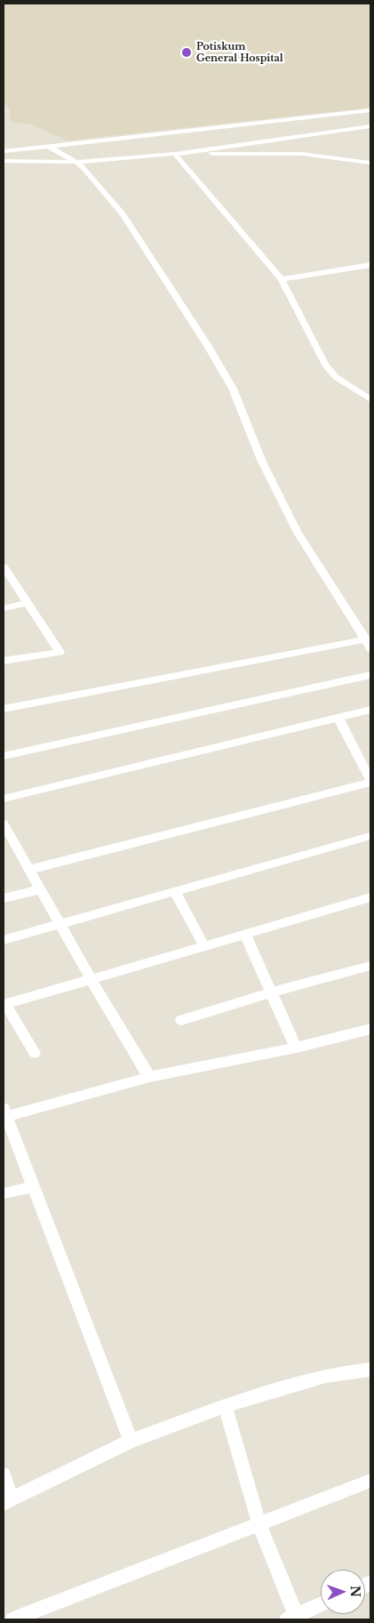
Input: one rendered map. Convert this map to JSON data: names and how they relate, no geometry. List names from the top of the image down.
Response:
{
  "places": ["Potiskum General Hospital"],
  "north": "right"
}
